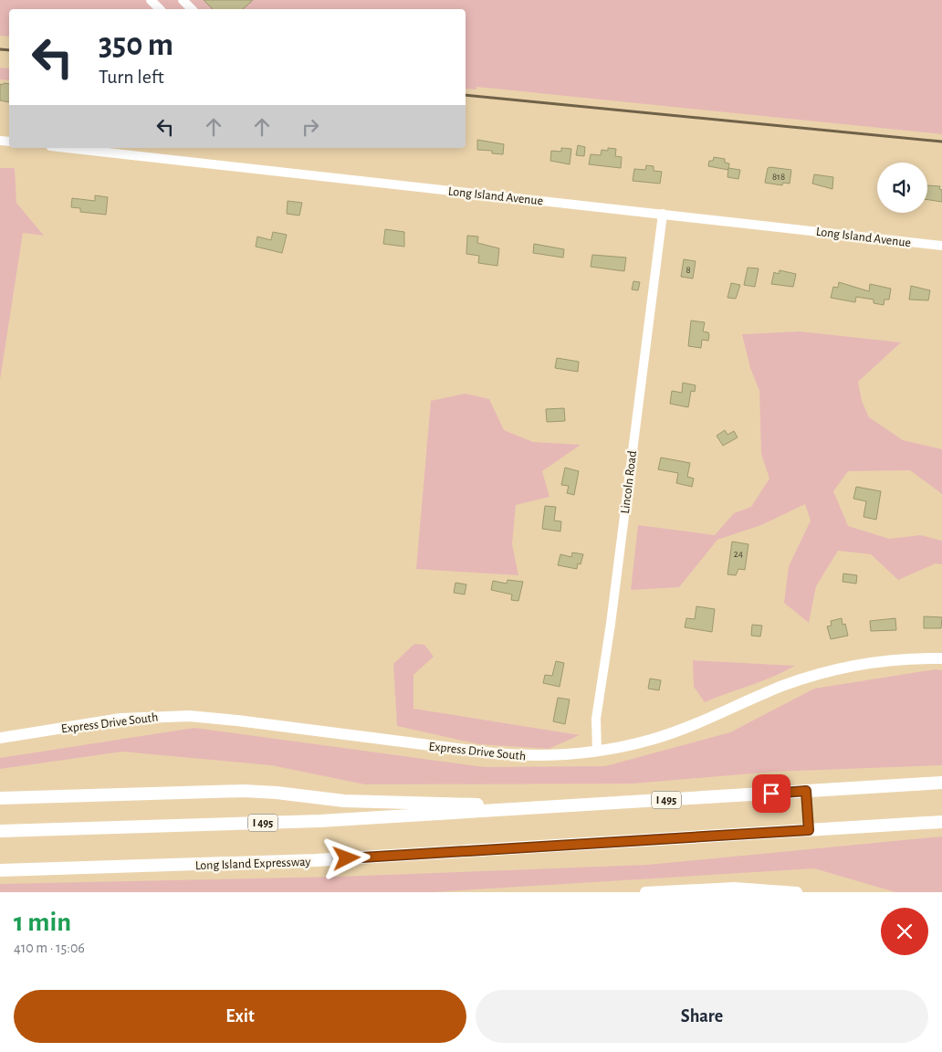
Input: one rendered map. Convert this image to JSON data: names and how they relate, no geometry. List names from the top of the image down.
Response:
{
  "streets": {
    "highway": ["I 495", "Long Island Expressway"],
    "main road": ["Express Drive South"],
    "street": ["Long Island Avenue", "Lincoln Road"]
  },
  "crossings": [
    ["Long Island Avenue", "Lincoln Road"],
    ["Lincoln Road", "Express Drive South"]
  ],
  "house_numbers": ["818", "8", "24"],
  "page": {
    "turn": ["350 m", "Turn left"],
    "heading": ["1 min", "410 m · 15:06"],
    "buttons": ["Exit", "Share"]
  }
}
